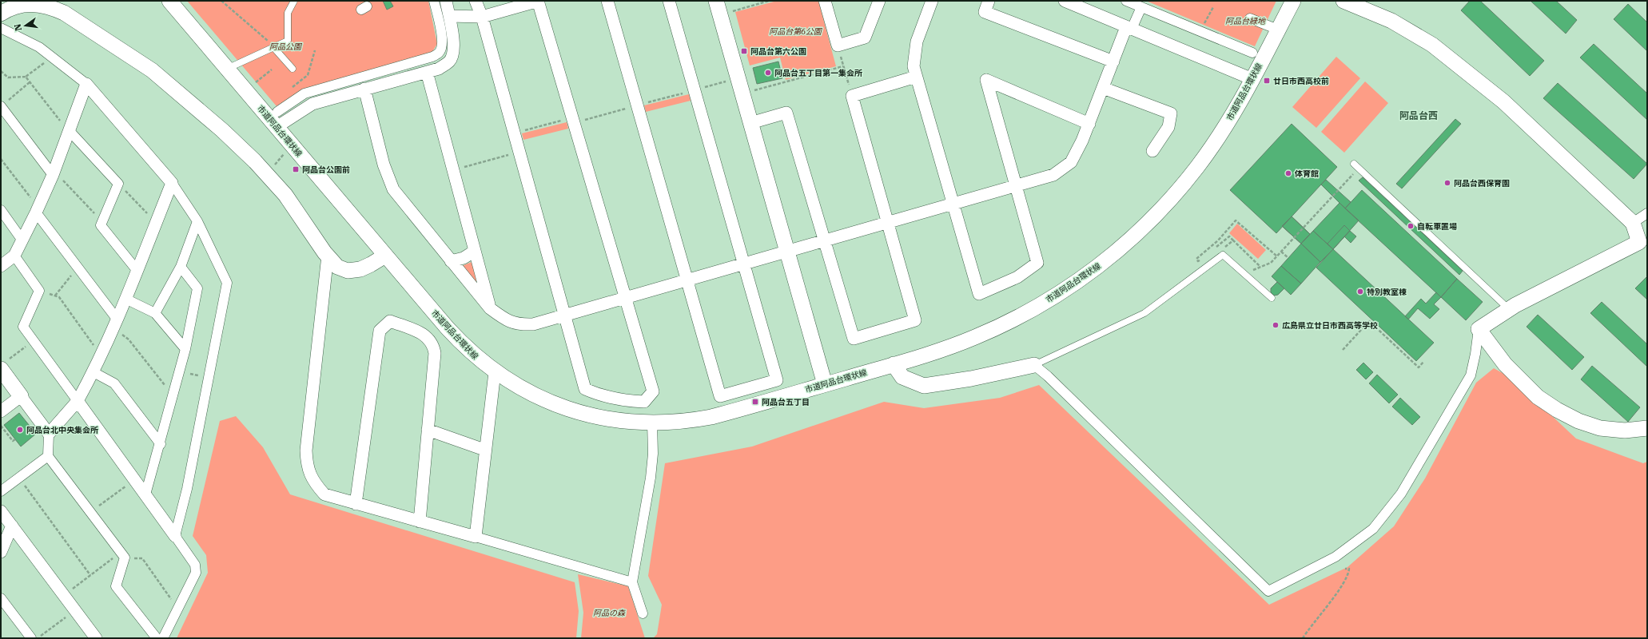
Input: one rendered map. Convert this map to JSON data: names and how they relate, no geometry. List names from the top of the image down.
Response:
{
  "streets": {
    "street": ["市道阿品台環状線"]
  },
  "districts": ["阿品台西"],
  "parks": [
    "阿品台緑地",
    "阿品台第6公園",
    "阿品公園",
    "阿品の森"
  ],
  "places": {
    "transit": [
      "阿品台第六公園",
      "廿日市西高校前",
      "阿品台公園前",
      "阿品台五丁目"
    ],
    "other": [
      "阿品台五丁目第一集会所",
      "体育館",
      "阿品台西保育園",
      "自転車置場",
      "特別教室棟",
      "広島県立廿日市西高等学校",
      "阿品台北中央集会所"
    ]
  },
  "north": "left"
}
